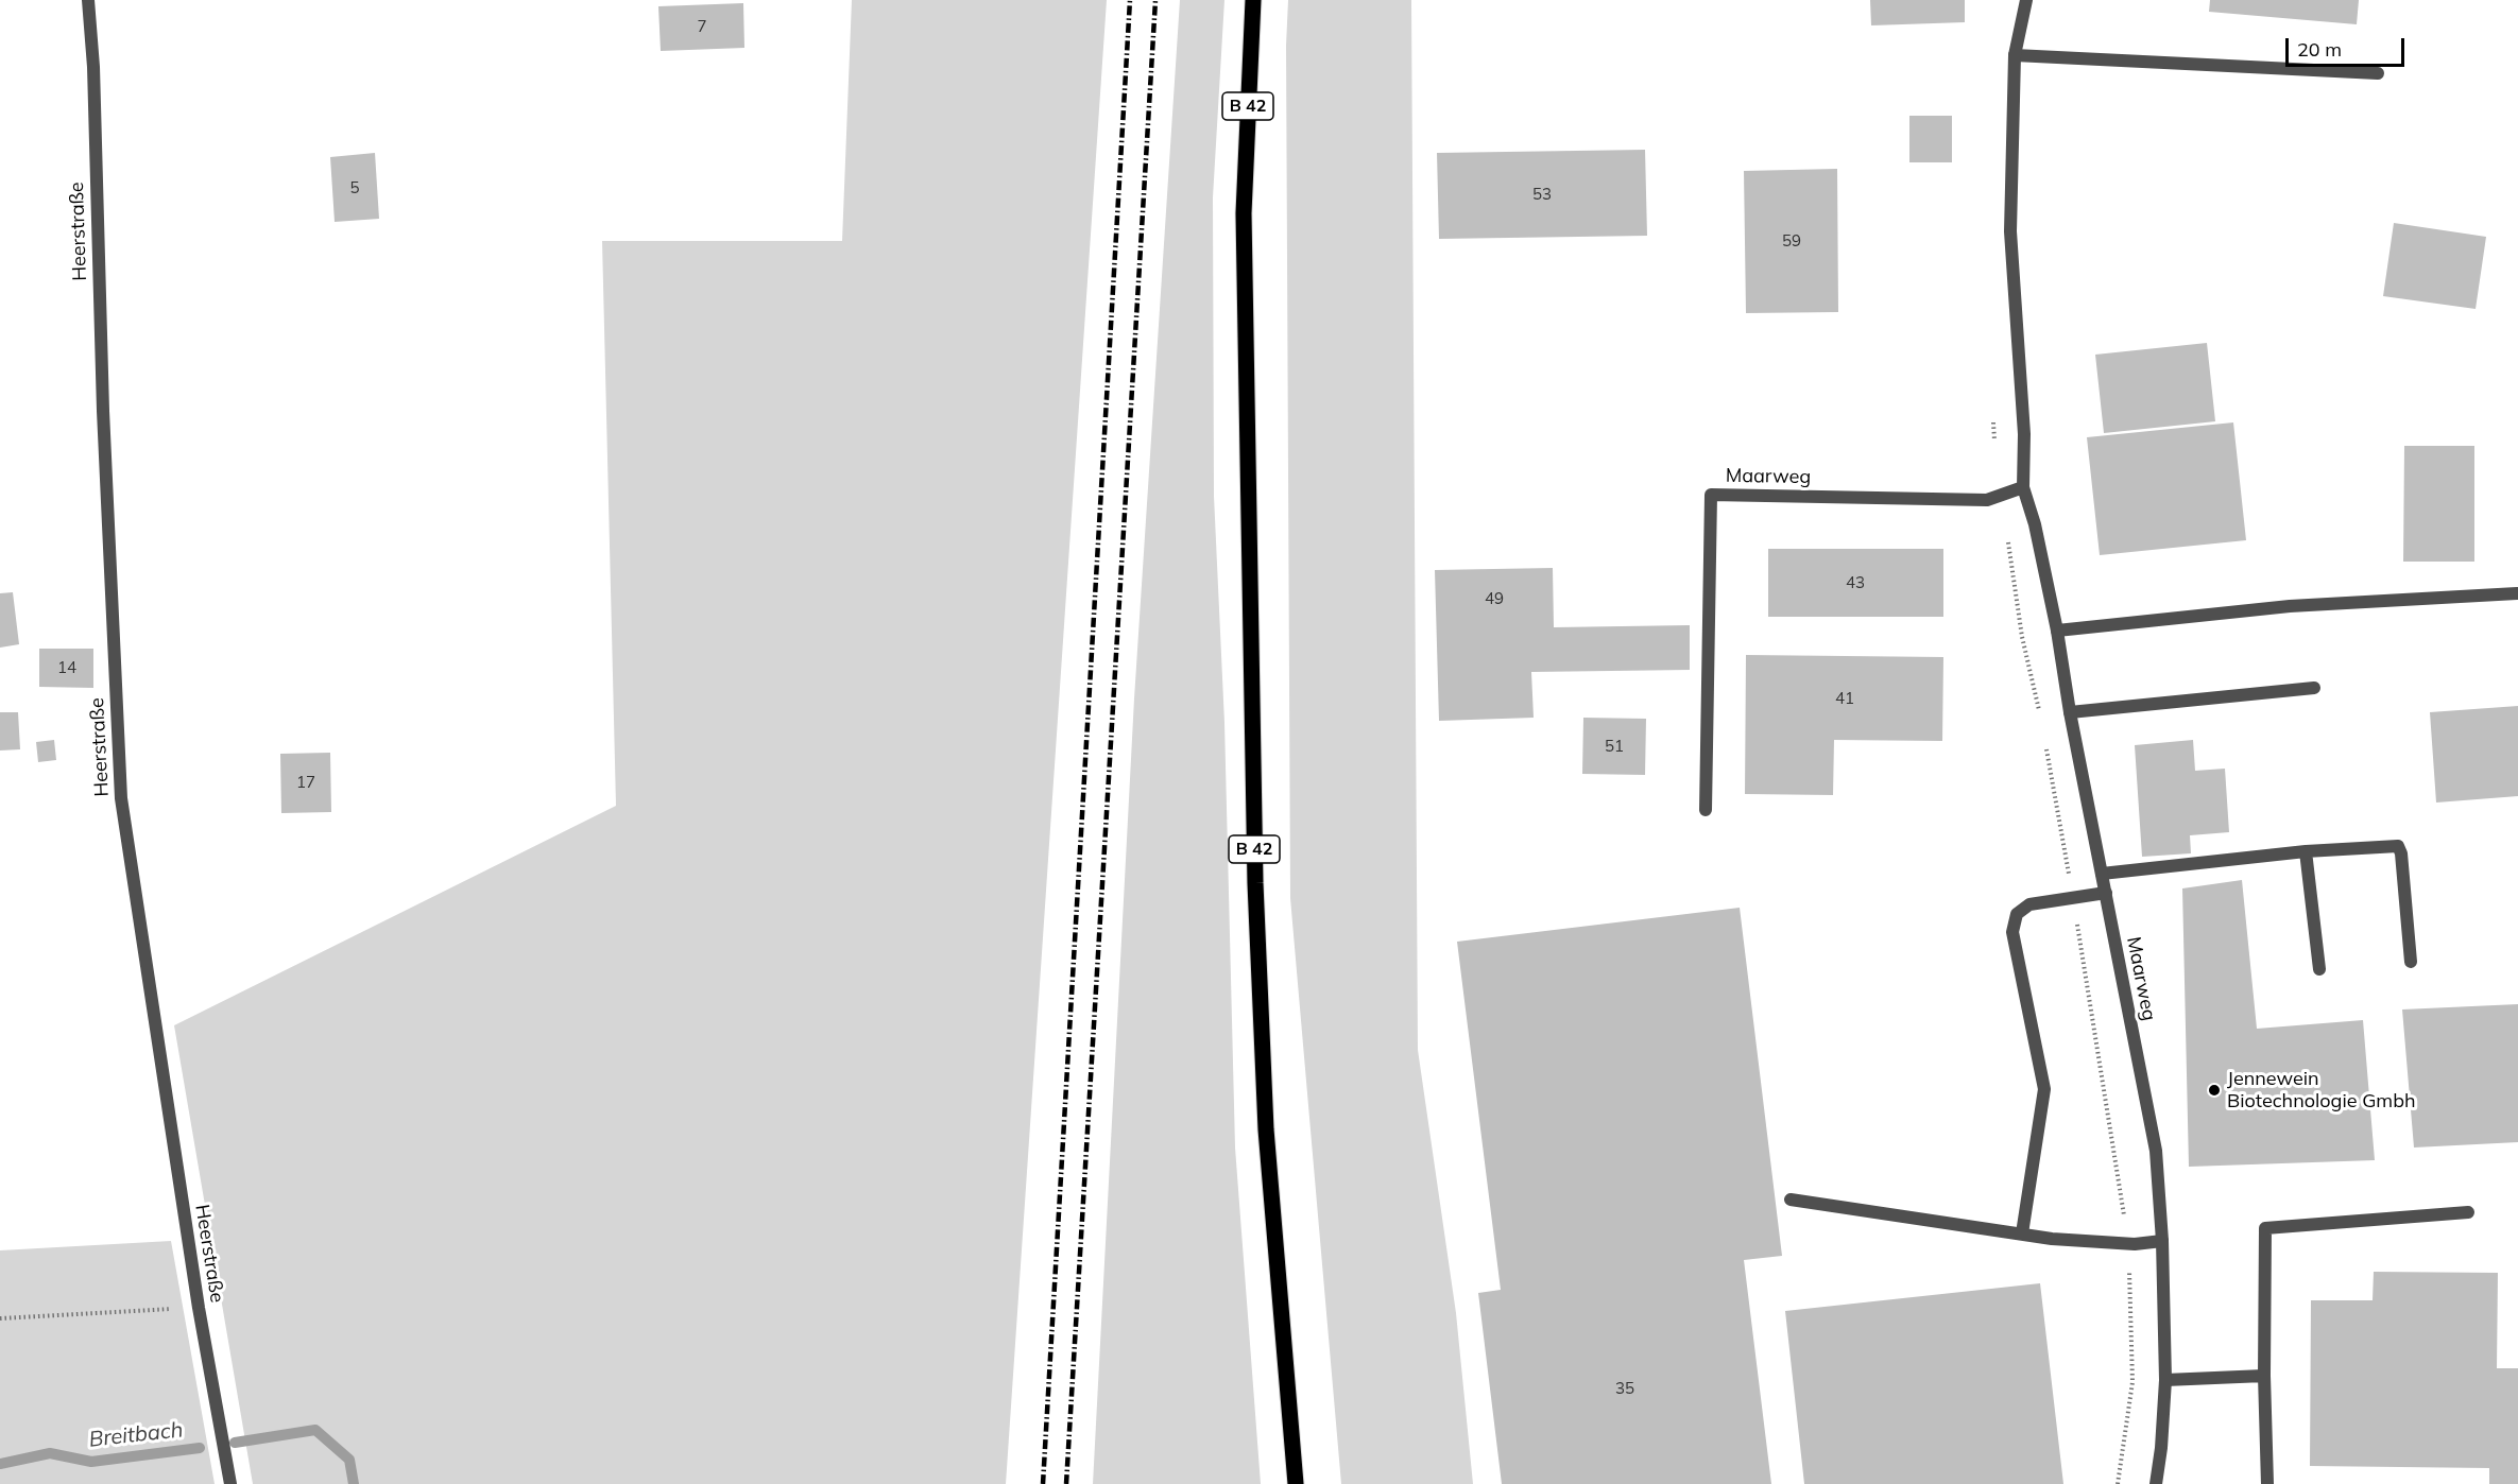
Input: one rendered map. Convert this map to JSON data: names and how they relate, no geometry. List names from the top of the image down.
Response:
{
  "streets": {
    "main road": ["B 42"],
    "street": ["Heerstraße", "Maarweg"]
  },
  "water": ["Breitbach"],
  "places": ["Jennewein Biotechnologie Gmbh"],
  "house_numbers": [
    "7",
    "5",
    "53",
    "59",
    "43",
    "49",
    "14",
    "41",
    "51",
    "17",
    "35"
  ],
  "scale_bar": "20 m"
}
